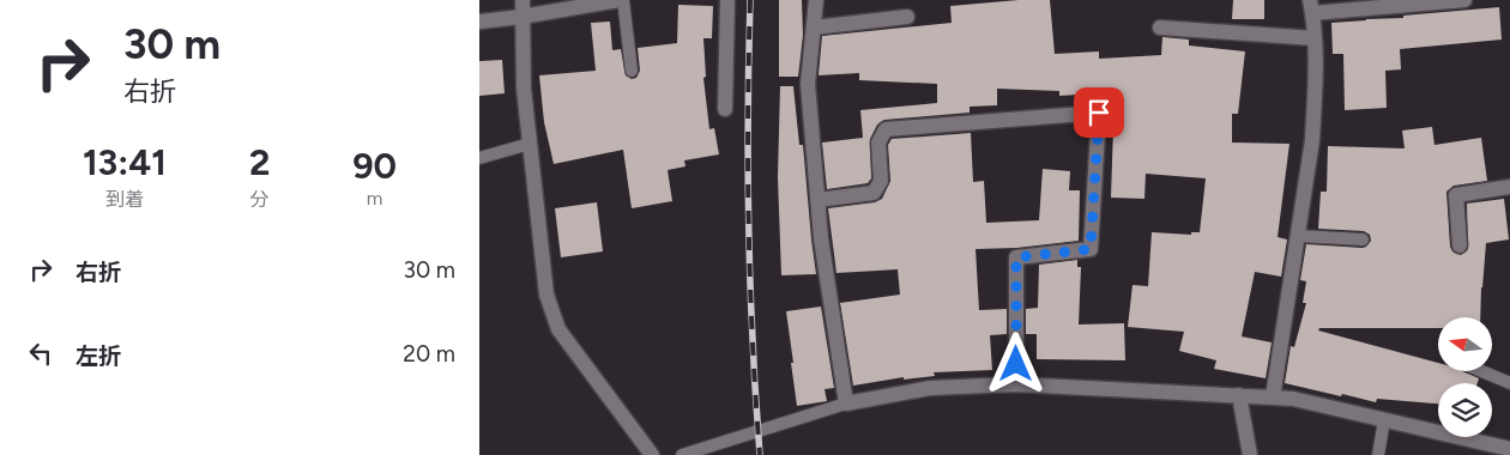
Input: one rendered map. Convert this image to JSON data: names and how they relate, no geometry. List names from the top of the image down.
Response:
{
  "north": "left",
  "page": {
    "turn": ["30 m", "右折"],
    "eta": [
      "13:41",
      "到着",
      "2",
      "分",
      "90",
      "m"
    ],
    "list": [
      {
        "name": "右折",
        "value": "30 m"
      },
      {
        "name": "左折",
        "value": "20 m"
      }
    ]
  }
}
